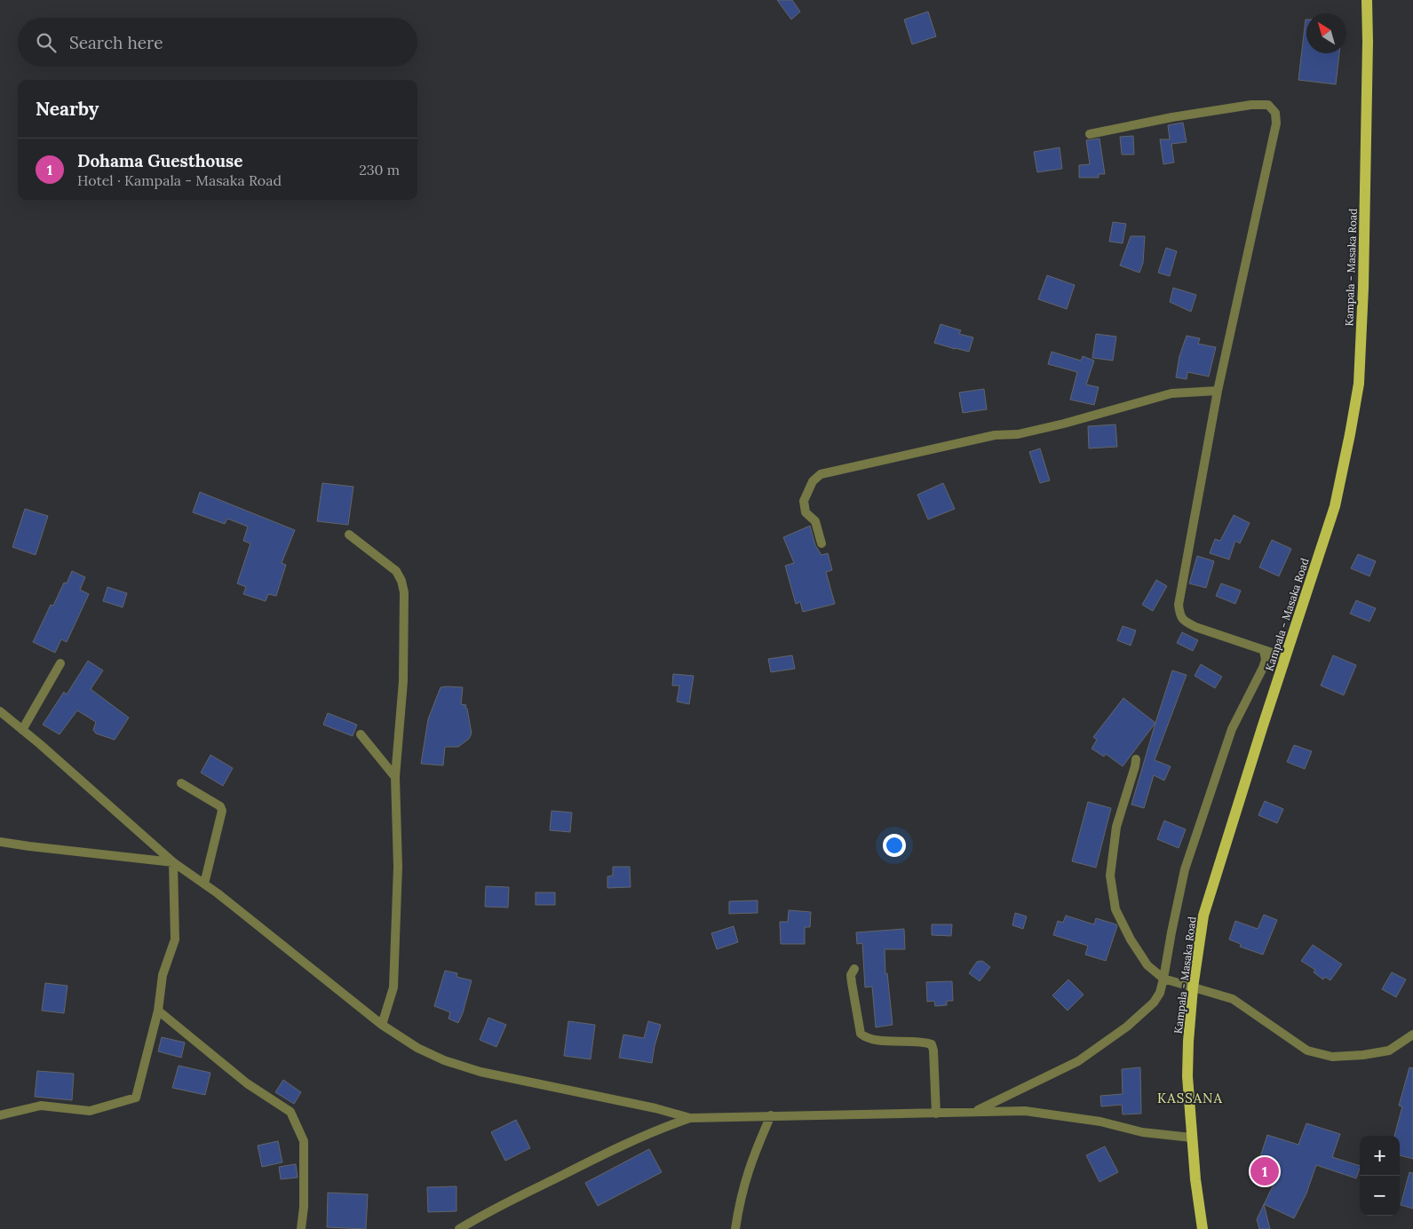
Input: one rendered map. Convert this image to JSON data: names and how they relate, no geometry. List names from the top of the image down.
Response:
{
  "streets": {
    "main road": ["Kampala - Masaka Road"]
  },
  "districts": ["KASSANA"],
  "north": "top left",
  "page": {
    "search": "Search here",
    "heading": "Nearby",
    "list": [
      {
        "mark": "1",
        "name": "Dohama Guesthouse",
        "note": "Hotel · Kampala - Masaka Road",
        "value": "230 m"
      }
    ],
    "map_buttons": ["+", "−"],
    "pins": "1"
  }
}
